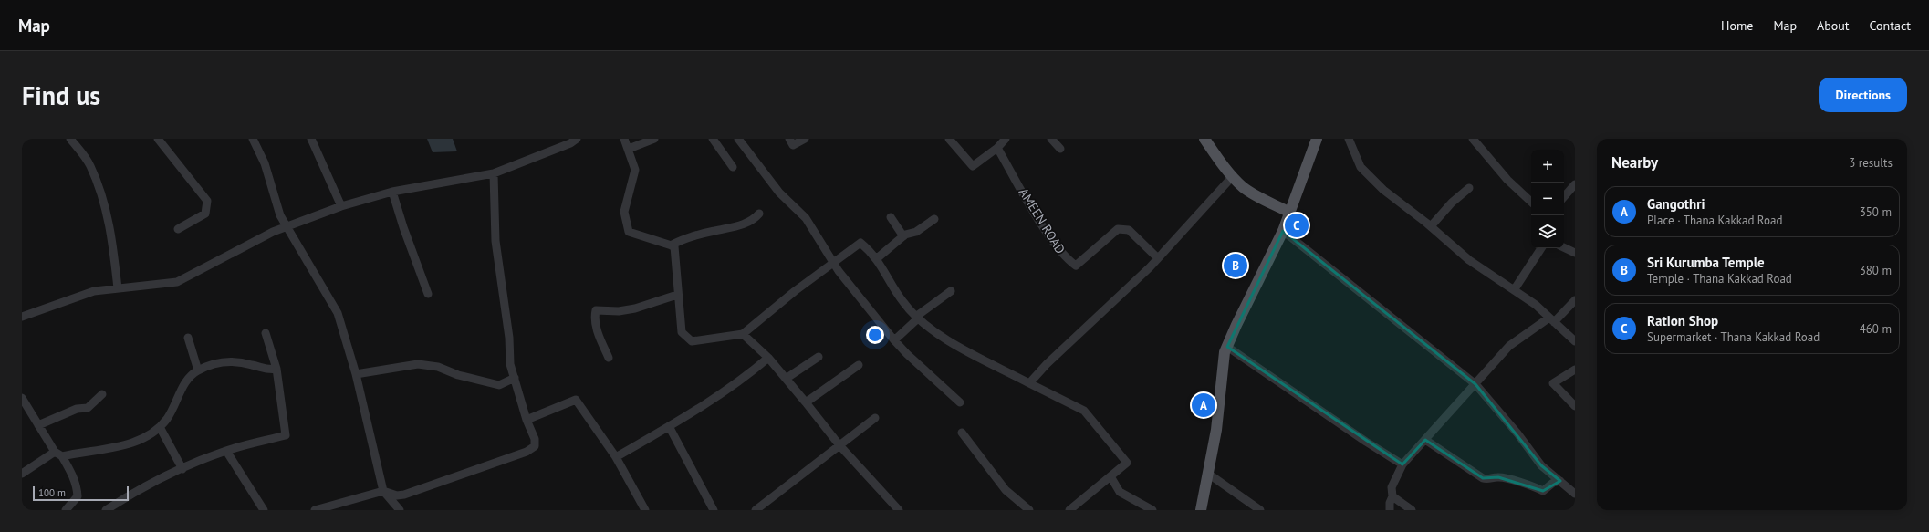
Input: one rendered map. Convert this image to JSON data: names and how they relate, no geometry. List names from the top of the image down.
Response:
{
  "streets": {
    "street": ["AMEEN ROAD"]
  },
  "scale_bar": "100 m",
  "page": {
    "header": "Map",
    "nav": [
      "Home",
      "Map",
      "About",
      "Contact"
    ],
    "buttons": "Directions",
    "title": "Find us",
    "heading": ["Nearby", "3 results"],
    "map_buttons": ["+", "−"],
    "list": [
      {
        "mark": "A",
        "name": "Gangothri",
        "note": "Place · Thana Kakkad Road",
        "value": "350 m"
      },
      {
        "mark": "B",
        "name": "Sri Kurumba Temple",
        "note": "Temple · Thana Kakkad Road",
        "value": "380 m"
      },
      {
        "mark": "C",
        "name": "Ration Shop",
        "note": "Supermarket · Thana Kakkad Road",
        "value": "460 m"
      }
    ],
    "pins": ["C", "B", "A"],
    "scale": "100 m"
  }
}
